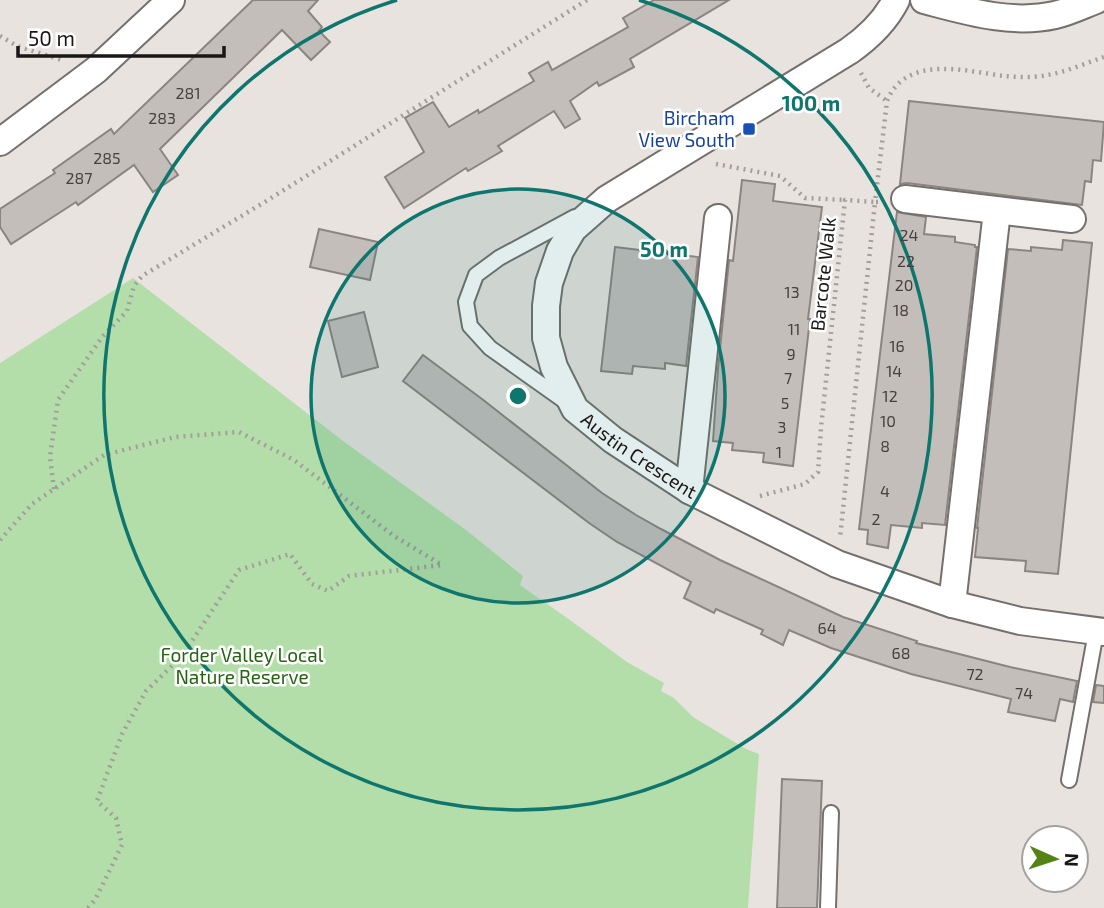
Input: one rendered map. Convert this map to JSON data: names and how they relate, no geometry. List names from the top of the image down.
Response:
{
  "streets": {
    "street": ["Austin Crescent"],
    "path": ["Barcote Walk"]
  },
  "crossings": [
    ["Barcote Walk", "Austin Crescent"]
  ],
  "parks": ["Forder Valley Local Nature Reserve"],
  "places": {
    "transit": ["Bircham View South"]
  },
  "house_numbers": [
    "281",
    "283",
    "285",
    "287",
    "24",
    "22",
    "20",
    "13",
    "18",
    "11",
    "16",
    "9",
    "14",
    "7",
    "12",
    "5",
    "10",
    "3",
    "8",
    "1",
    "4",
    "2",
    "64",
    "68",
    "72",
    "74"
  ],
  "scale_bar": "50 m",
  "north": "right",
  "rings": ["100 m", "50 m"]
}
